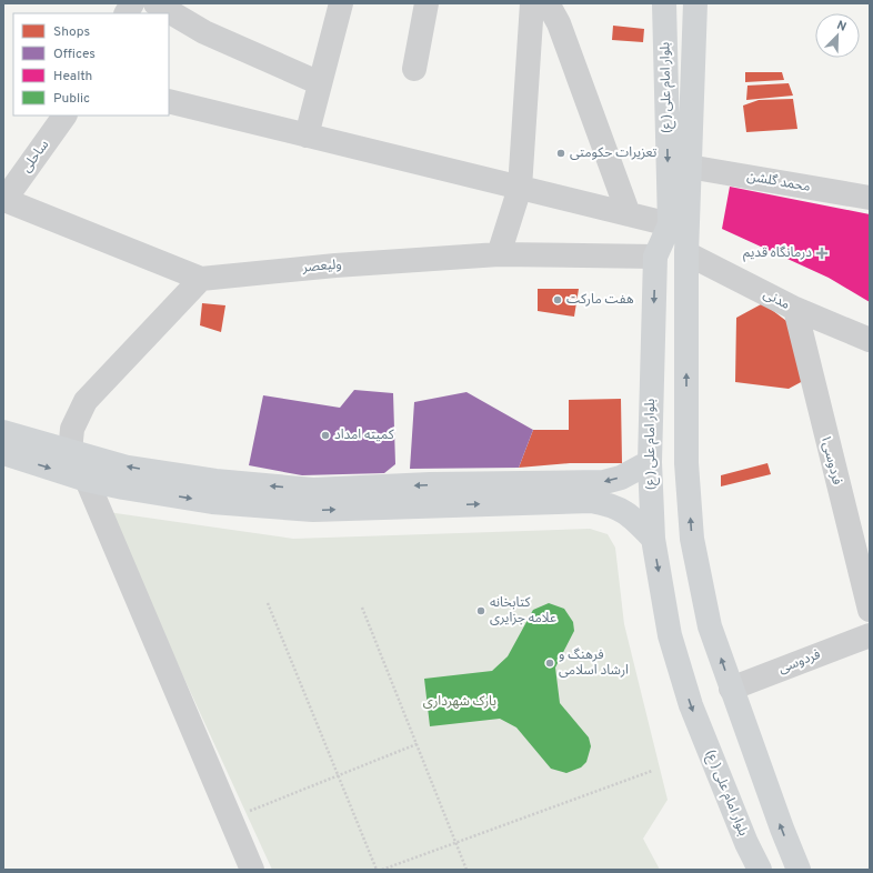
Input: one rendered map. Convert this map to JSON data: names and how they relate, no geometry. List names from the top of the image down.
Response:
{
  "streets": {
    "main road": ["بلوار امام علی ( ع)"],
    "street": [
      "ساحلی",
      "محمد گلشن",
      "ولیعصر",
      "مدنی",
      "فردوسی۱",
      "فردوسی"
    ]
  },
  "crossings": [
    ["بلوار امام علی ( ع)", "محمد گلشن"],
    ["بلوار امام علی ( ع)", "ولیعصر"],
    ["بلوار امام علی ( ع)", "مدنی"],
    ["بلوار امام علی ( ع)", "فردوسی"],
    ["ساحلی", "ولیعصر"],
    ["مدنی", "فردوسی۱"]
  ],
  "parks": ["پارک شهرداری"],
  "places": {
    "other": [
      "تعزیرات حکومتی",
      "هفت مارکت",
      "کمیته امداد",
      "کتابخانه علامه جزایری",
      "فرهنگ و ارشاد اسلامی"
    ],
    "health": ["درمانگاه قدیم"]
  },
  "legend": [
    "Shops",
    "Offices",
    "Health",
    "Public"
  ],
  "north": "top right"
}
